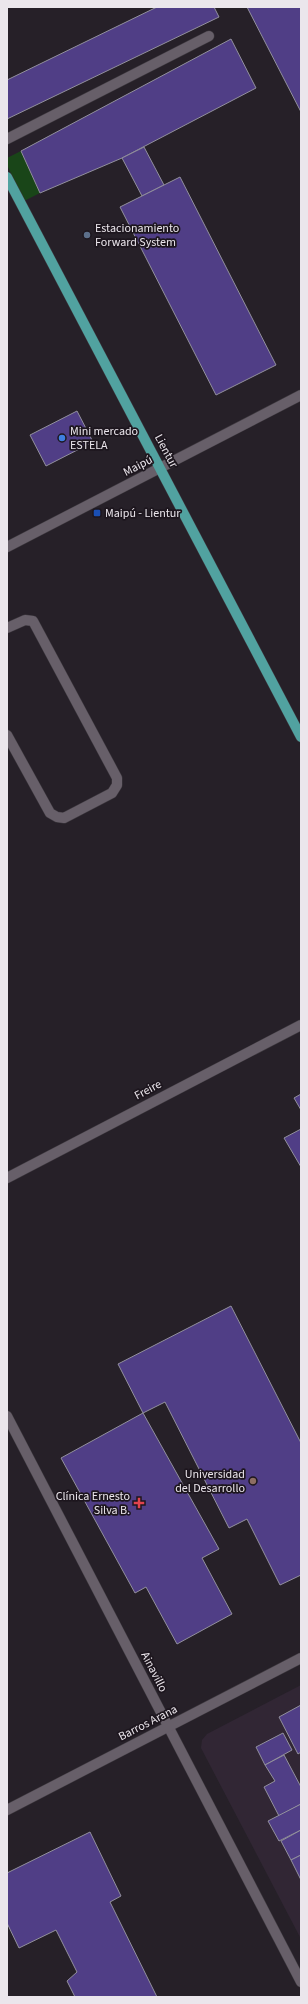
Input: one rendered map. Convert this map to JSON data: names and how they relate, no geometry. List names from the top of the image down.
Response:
{
  "streets": {
    "main road": ["Lientur"],
    "street": [
      "Maipú",
      "Freire",
      "Ainavillo",
      "Barros Arana"
    ]
  },
  "crossings": [
    ["Lientur", "Maipú"],
    ["Ainavillo", "Barros Arana"]
  ],
  "places": {
    "other": ["Estacionamiento Forward System", "Mini mercado ESTELA", "Universidad del Desarrollo"],
    "transit": ["Maipú - Lientur"],
    "health": ["Clínica Ernesto Silva B."]
  }
}
